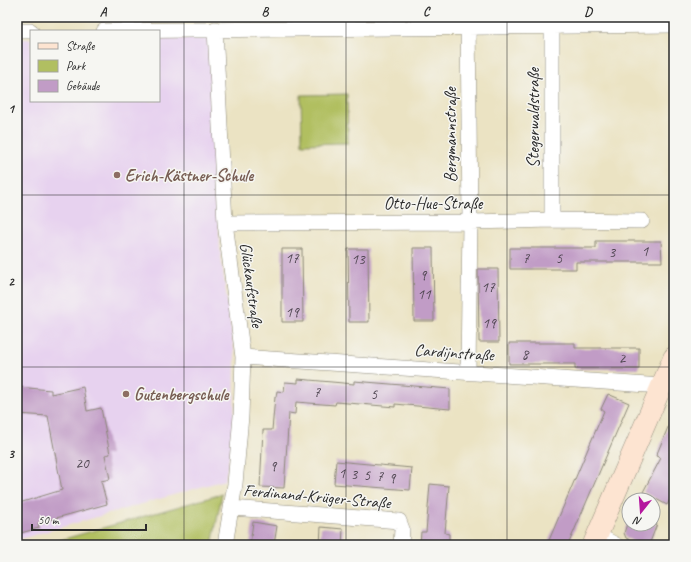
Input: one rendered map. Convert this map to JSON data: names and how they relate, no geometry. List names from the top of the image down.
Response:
{
  "streets": {
    "street": [
      "Stegerwaldstraße",
      "Bergmannstraße",
      "Otto-Hue-Straße",
      "Glückaufstraße",
      "Cardijnstraße",
      "Ferdinand-Krüger-Straße"
    ]
  },
  "crossings": [
    ["Stegerwaldstraße", "Otto-Hue-Straße"],
    ["Bergmannstraße", "Otto-Hue-Straße"],
    ["Bergmannstraße", "Cardijnstraße"],
    ["Otto-Hue-Straße", "Glückaufstraße"],
    ["Glückaufstraße", "Cardijnstraße"],
    ["Glückaufstraße", "Ferdinand-Krüger-Straße"]
  ],
  "places": ["Erich-Kästner-Schule", "Gutenbergschule"],
  "house_numbers": [
    "1",
    "3",
    "17",
    "7",
    "5",
    "13",
    "9",
    "17",
    "11",
    "19",
    "19",
    "8",
    "2",
    "7",
    "5",
    "20",
    "9",
    "1",
    "3",
    "5",
    "7",
    "9"
  ],
  "legend": ["Straße", "Park", "Gebäude"],
  "scale_bar": "50 m",
  "north": "bottom",
  "grid": {
    "columns": [
      "A",
      "B",
      "C",
      "D"
    ],
    "rows": ["1", "2", "3"]
  }
}
